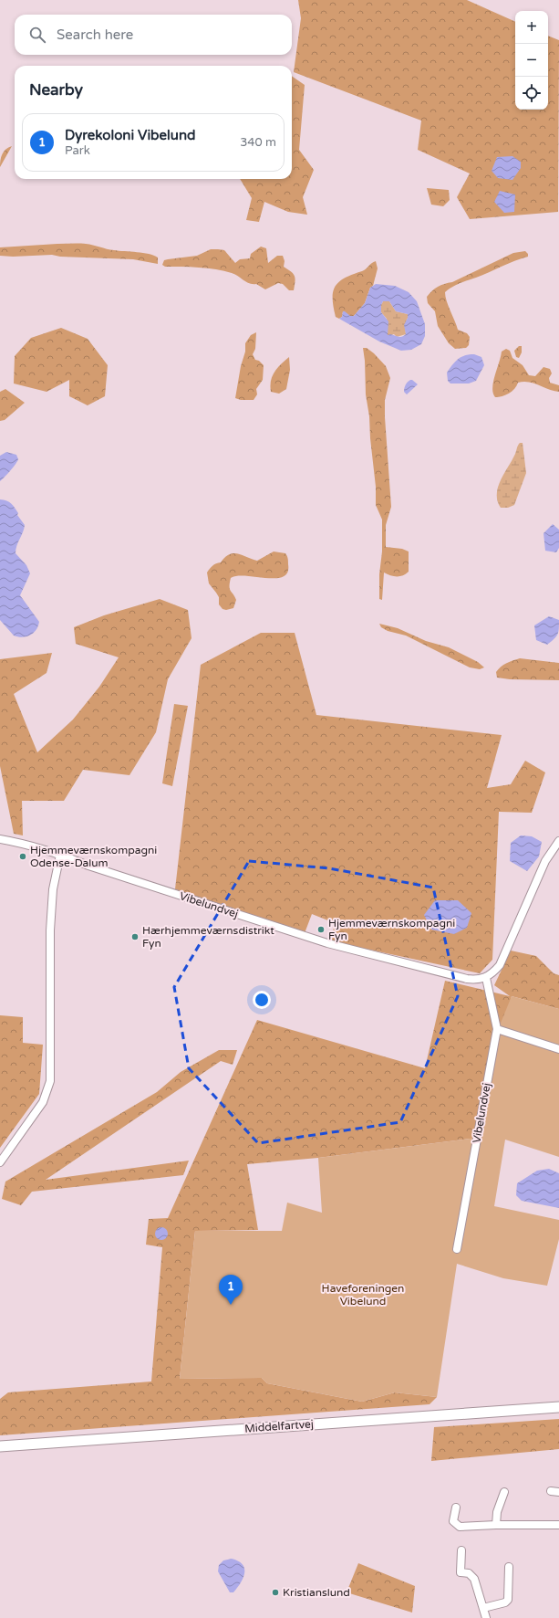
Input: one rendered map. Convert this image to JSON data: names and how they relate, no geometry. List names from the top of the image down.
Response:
{
  "streets": {
    "main road": ["Middelfartvej"],
    "street": ["Vibelundvej"]
  },
  "parks": ["Haveforeningen Vibelund"],
  "places": [
    "Hjemmeværnskompagni Odense-Dalum",
    "Hjemmeværnskompagni Fyn",
    "Hærhjemmeværnsdistrikt Fyn",
    "Kristianslund"
  ],
  "page": {
    "map_buttons": ["+", "−"],
    "search": "Search here",
    "heading": "Nearby",
    "list": [
      {
        "mark": "1",
        "name": "Dyrekoloni Vibelund",
        "note": "Park",
        "value": "340 m"
      }
    ],
    "pins": "1"
  }
}
